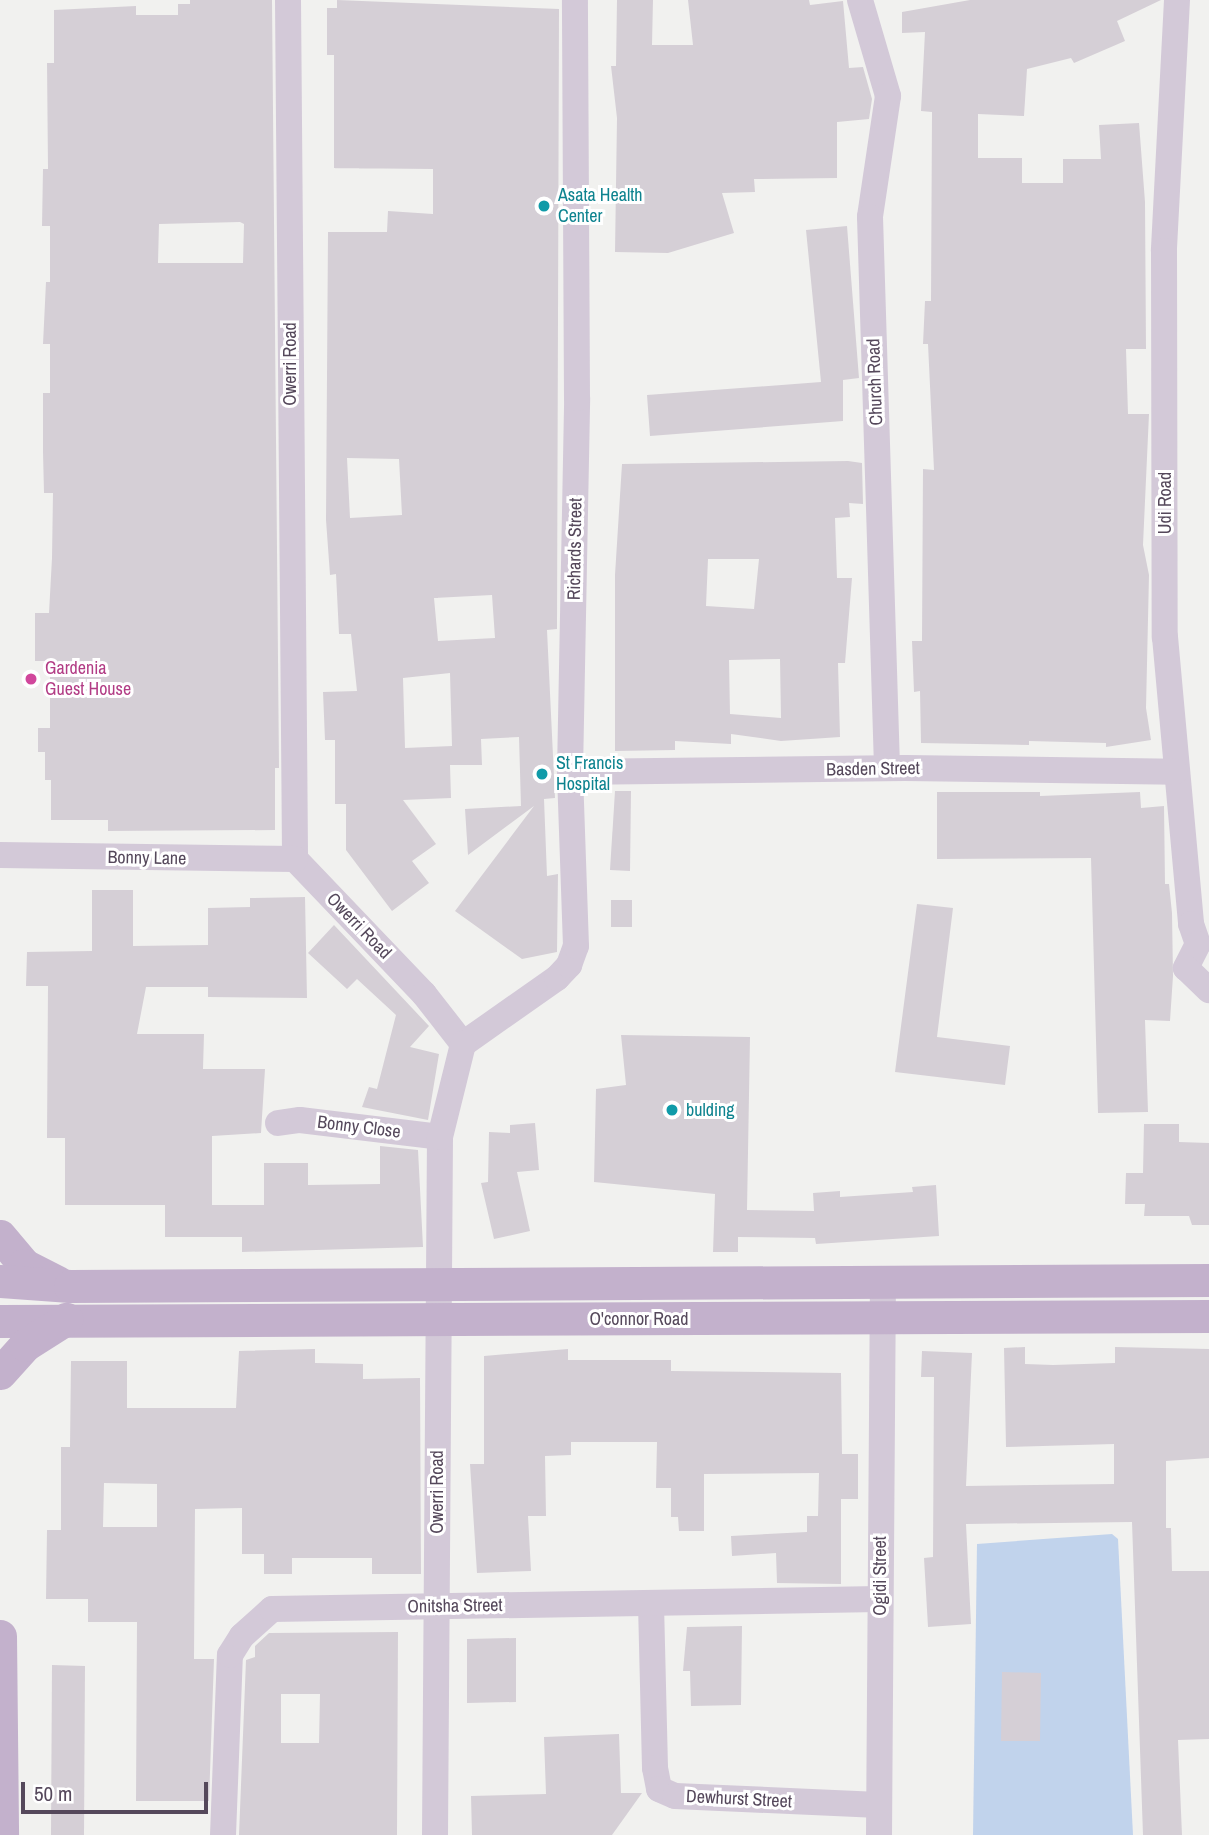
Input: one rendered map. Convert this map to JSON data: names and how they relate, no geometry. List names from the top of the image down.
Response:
{
  "streets": {
    "main road": ["O'connor Road"],
    "street": [
      "Owerri Road",
      "Church Road",
      "Udi Road",
      "Richards Street",
      "Basden Street",
      "Bonny Lane",
      "Bonny Close",
      "Ogidi Street",
      "Onitsha Street",
      "Dewhurst Street"
    ]
  },
  "crossings": [
    ["Owerri Road", "Richards Street"],
    ["Owerri Road", "Bonny Lane"],
    ["Owerri Road", "Bonny Close"],
    ["Owerri Road", "O'connor Road"],
    ["Owerri Road", "Onitsha Street"],
    ["Church Road", "Basden Street"],
    ["Udi Road", "Basden Street"],
    ["Richards Street", "Basden Street"],
    ["O'connor Road", "Ogidi Street"],
    ["Ogidi Street", "Onitsha Street"],
    ["Ogidi Street", "Dewhurst Street"],
    ["Onitsha Street", "Dewhurst Street"]
  ],
  "places": [
    "Asata Health Center",
    "Gardenia Guest House",
    "St Francis Hospital",
    "bulding"
  ],
  "scale_bar": "50 m"
}
